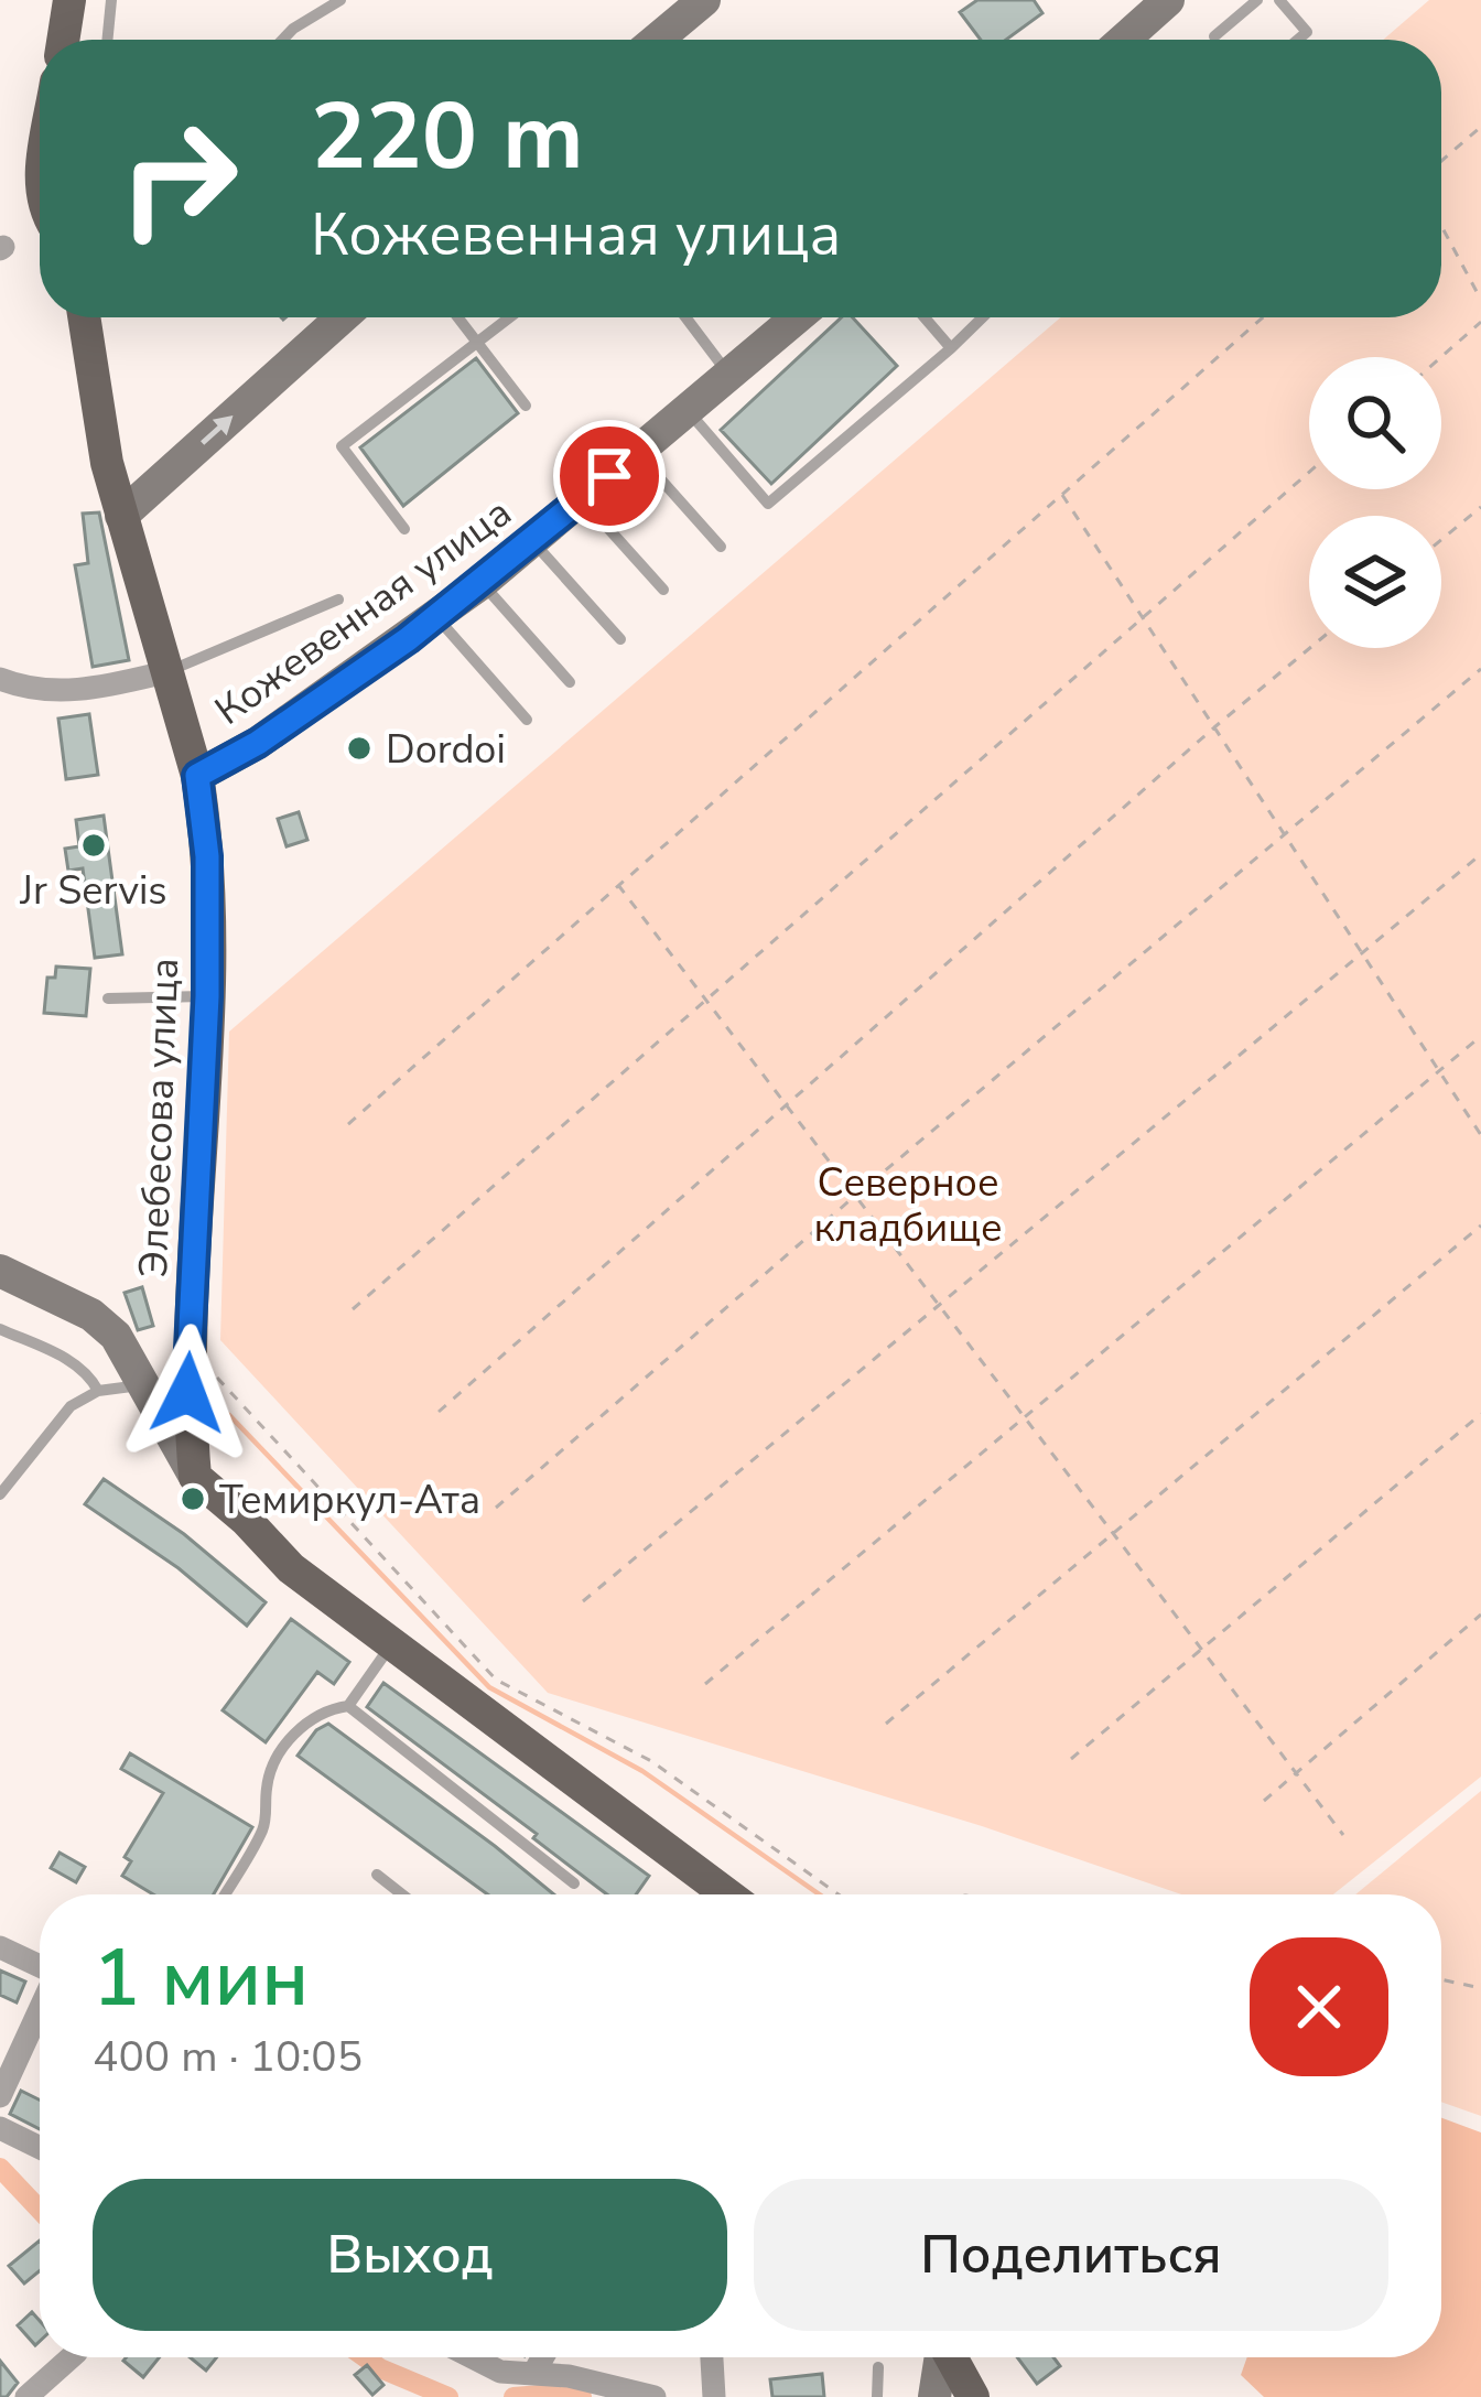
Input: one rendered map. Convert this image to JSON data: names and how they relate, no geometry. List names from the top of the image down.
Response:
{
  "streets": {
    "main road": ["Элебесова улица"],
    "street": ["Кожевенная улица"]
  },
  "crossings": [
    ["Кожевенная улица", "Элебесова улица"]
  ],
  "parks": ["Северное кладбище"],
  "places": ["Dordoi", "Jr Servis", "Темиркул-Ата"],
  "page": {
    "turn": ["220 m", "Кожевенная улица"],
    "heading": ["1 мин", "400 m · 10:05"],
    "buttons": ["Выход", "Поделиться"]
  }
}
